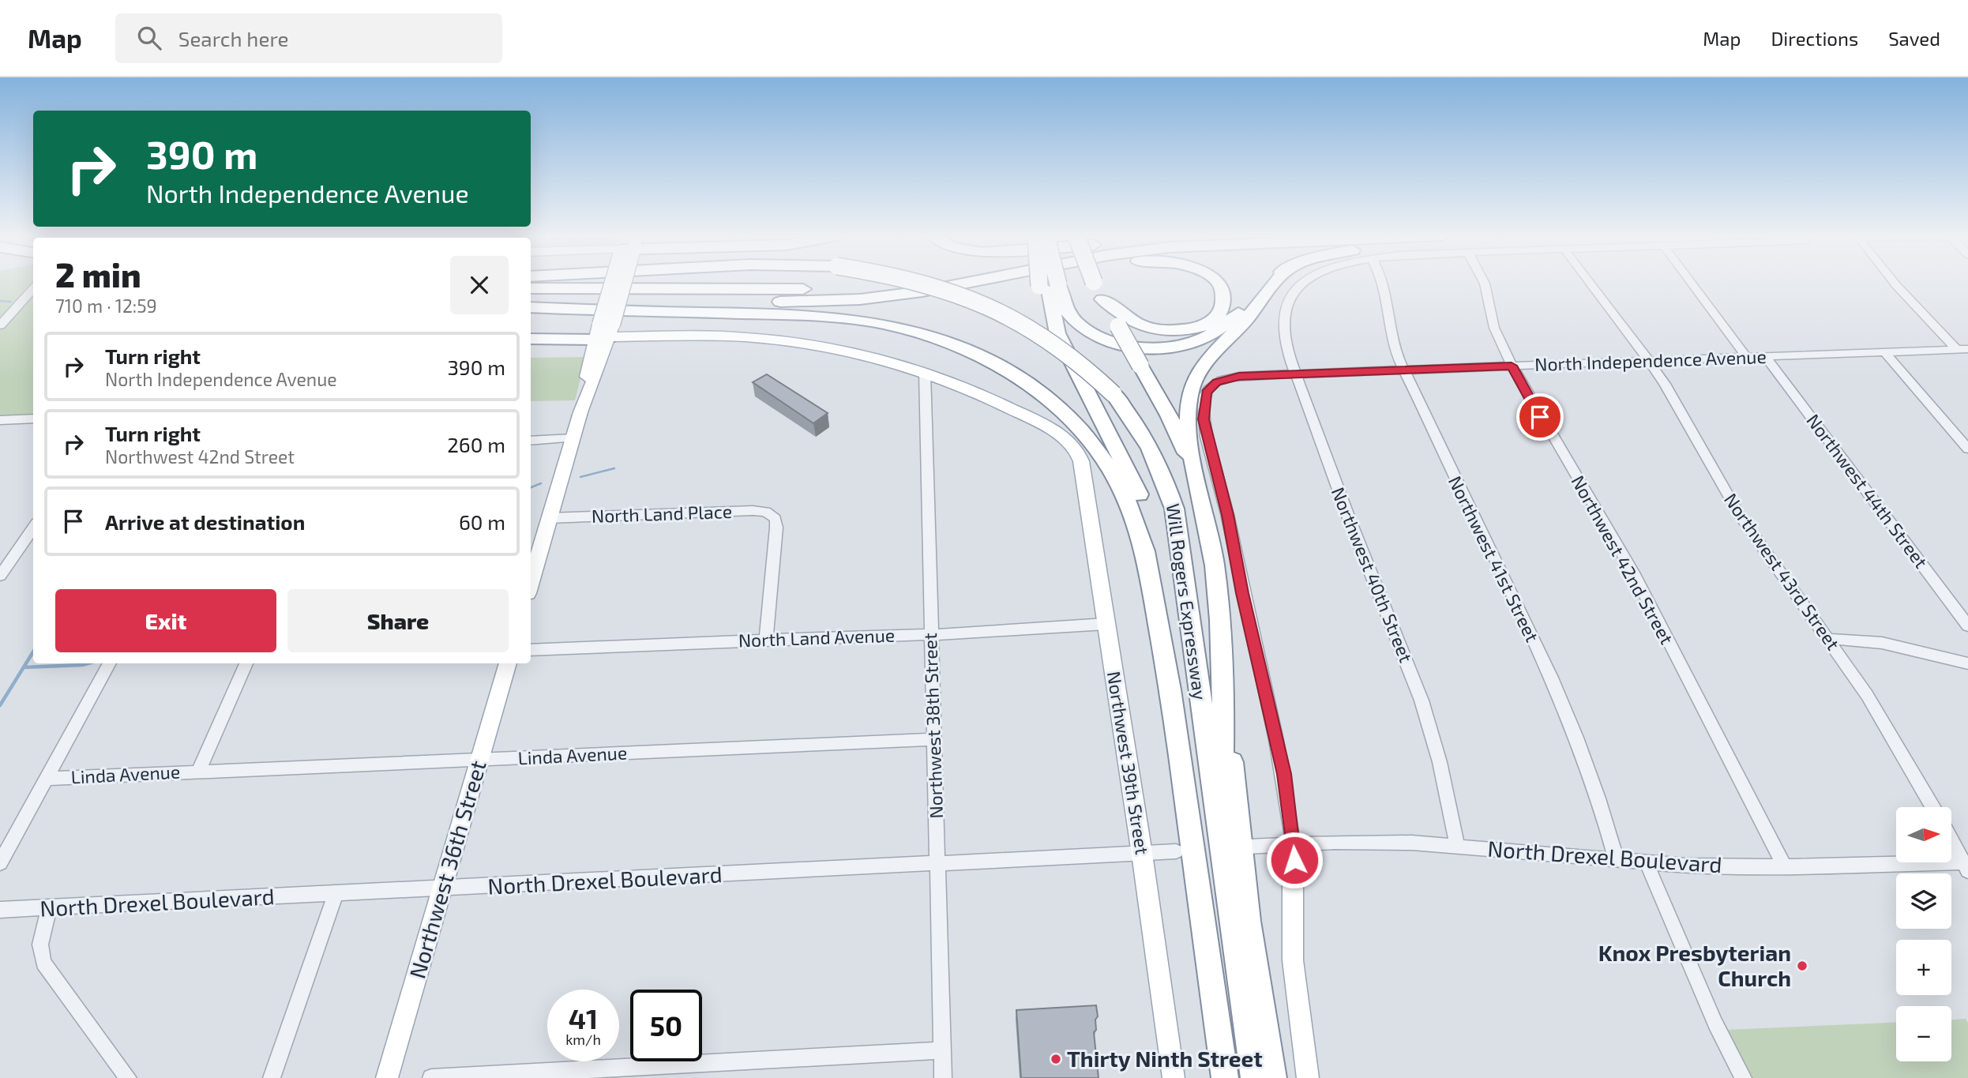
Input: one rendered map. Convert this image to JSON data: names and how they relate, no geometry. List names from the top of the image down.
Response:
{
  "streets": {
    "highway": ["Will Rogers Expressway"],
    "main road": ["Northwest 39th Street", "Northwest 36th Street"],
    "street": [
      "North Independence Avenue",
      "Northwest 44th Street",
      "North Land Place",
      "Northwest 41st Street",
      "Northwest 42nd Street",
      "Northwest 43rd Street",
      "Northwest 40th Street",
      "North Land Avenue",
      "Northwest 38th Street",
      "Linda Avenue",
      "North Drexel Boulevard"
    ]
  },
  "crossings": [
    ["North Independence Avenue", "Northwest 44th Street"],
    ["North Independence Avenue", "Northwest 41st Street"],
    ["North Independence Avenue", "Northwest 42nd Street"],
    ["North Independence Avenue", "Northwest 43rd Street"],
    ["North Independence Avenue", "Northwest 40th Street"],
    ["North Independence Avenue", "North Drexel Boulevard"],
    ["North Land Place", "North Land Avenue"],
    ["Northwest 41st Street", "North Drexel Boulevard"],
    ["Northwest 42nd Street", "North Drexel Boulevard"],
    ["Northwest 40th Street", "North Drexel Boulevard"],
    ["North Land Avenue", "Northwest 38th Street"],
    ["North Land Avenue", "Northwest 39th Street"],
    ["Northwest 38th Street", "Linda Avenue"],
    ["Northwest 38th Street", "Northwest 39th Street"],
    ["Northwest 38th Street", "North Drexel Boulevard"],
    ["Linda Avenue", "Northwest 36th Street"],
    ["Northwest 39th Street", "North Drexel Boulevard"],
    ["North Drexel Boulevard", "Northwest 36th Street"]
  ],
  "places": ["Knox Presbyterian Church", "Thirty Ninth Street"],
  "north": "right",
  "page": {
    "header": "Map",
    "search": "Search here",
    "nav": ["Map", "Directions", "Saved"],
    "turn": ["390 m", "North Independence Avenue"],
    "heading": ["2 min", "710 m · 12:59"],
    "list": [
      {
        "name": "Turn right",
        "note": "North Independence Avenue",
        "value": "390 m"
      },
      {
        "name": "Turn right",
        "note": "Northwest 42nd Street",
        "value": "260 m"
      },
      {
        "name": "Arrive at destination",
        "value": "60 m"
      }
    ],
    "buttons": ["Exit", "Share"],
    "map_buttons": ["+", "−"],
    "speed": "41 km/h",
    "limit": "50"
  }
}
